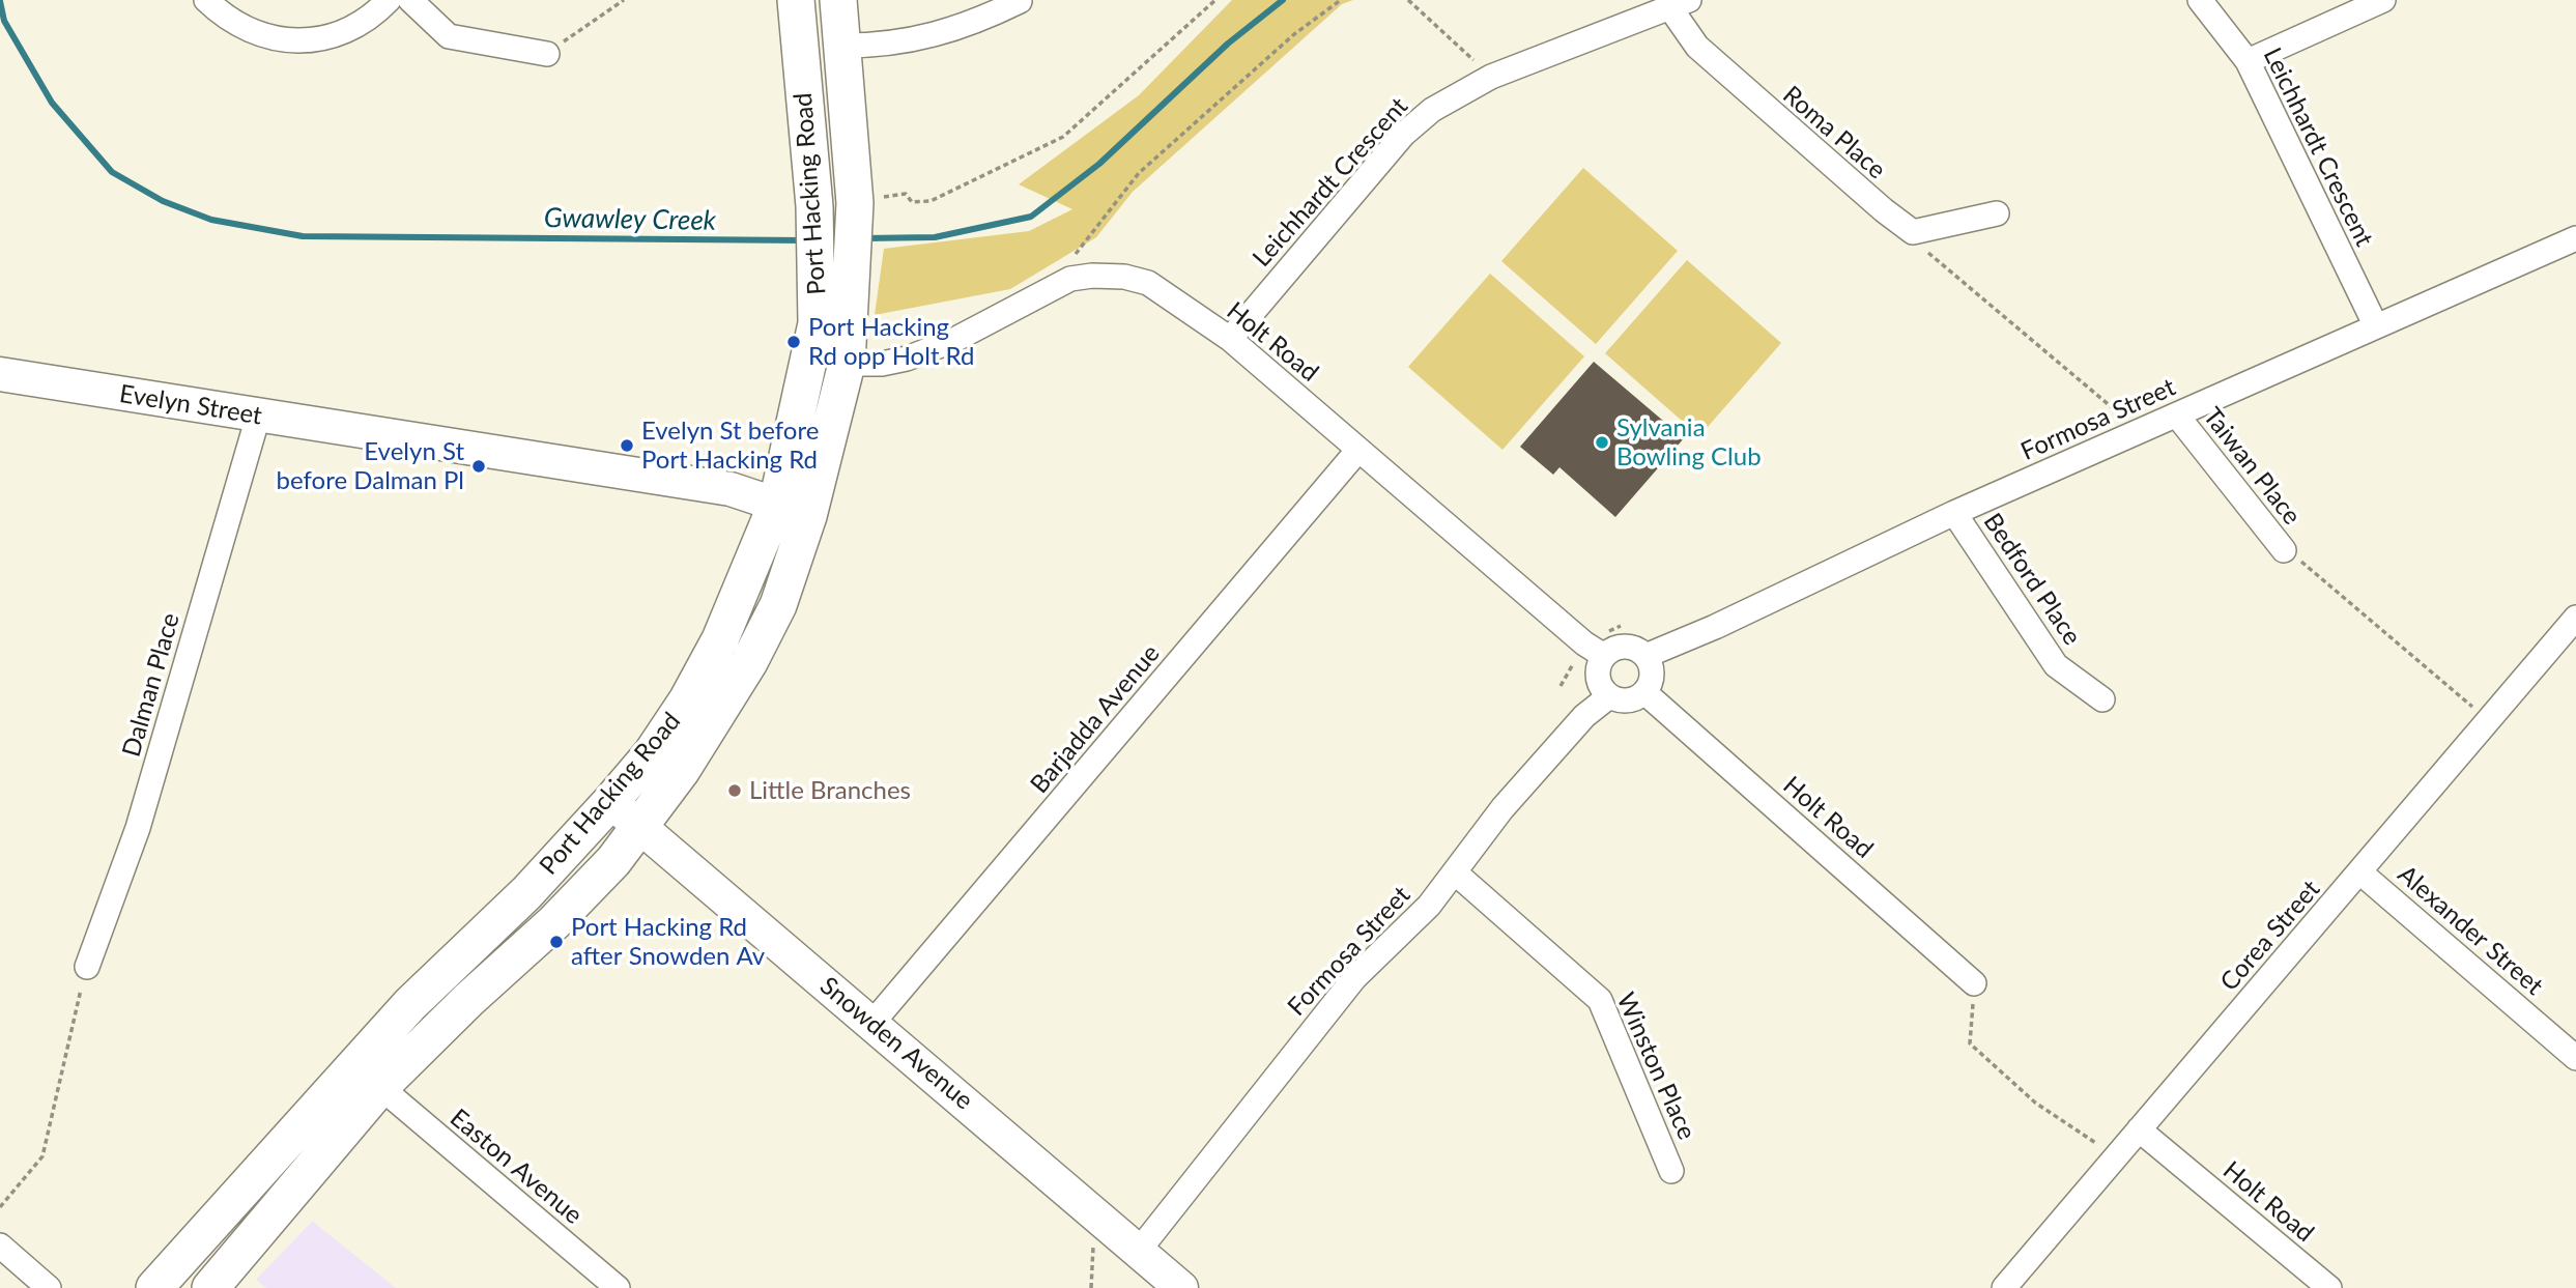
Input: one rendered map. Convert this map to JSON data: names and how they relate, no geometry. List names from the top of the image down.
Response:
{
  "streets": {
    "main road": ["Port Hacking Road"],
    "street": [
      "Roma Place",
      "Leichhardt Crescent",
      "Holt Road",
      "Evelyn Street",
      "Formosa Street",
      "Taiwan Place",
      "Bedford Place",
      "Dalman Place",
      "Barjadda Avenue",
      "Alexander Street",
      "Corea Street",
      "Snowden Avenue",
      "Winston Place",
      "Easton Avenue"
    ]
  },
  "crossings": [
    ["Roma Place", "Leichhardt Crescent"],
    ["Leichhardt Crescent", "Holt Road"],
    ["Leichhardt Crescent", "Formosa Street"],
    ["Port Hacking Road", "Holt Road"],
    ["Port Hacking Road", "Evelyn Street"],
    ["Port Hacking Road", "Snowden Avenue"],
    ["Port Hacking Road", "Easton Avenue"],
    ["Holt Road", "Formosa Street"],
    ["Holt Road", "Barjadda Avenue"],
    ["Holt Road", "Corea Street"],
    ["Evelyn Street", "Dalman Place"],
    ["Formosa Street", "Taiwan Place"],
    ["Formosa Street", "Bedford Place"],
    ["Formosa Street", "Snowden Avenue"],
    ["Formosa Street", "Winston Place"],
    ["Barjadda Avenue", "Snowden Avenue"],
    ["Alexander Street", "Corea Street"]
  ],
  "water": ["Gwawley Creek"],
  "places": [
    "Port Hacking Rd opp Holt Rd",
    "Sylvania Bowling Club",
    "Evelyn St before Port Hacking Rd",
    "Evelyn St before Dalman Pl",
    "Little Branches",
    "Port Hacking Rd after Snowden Av"
  ]
}
